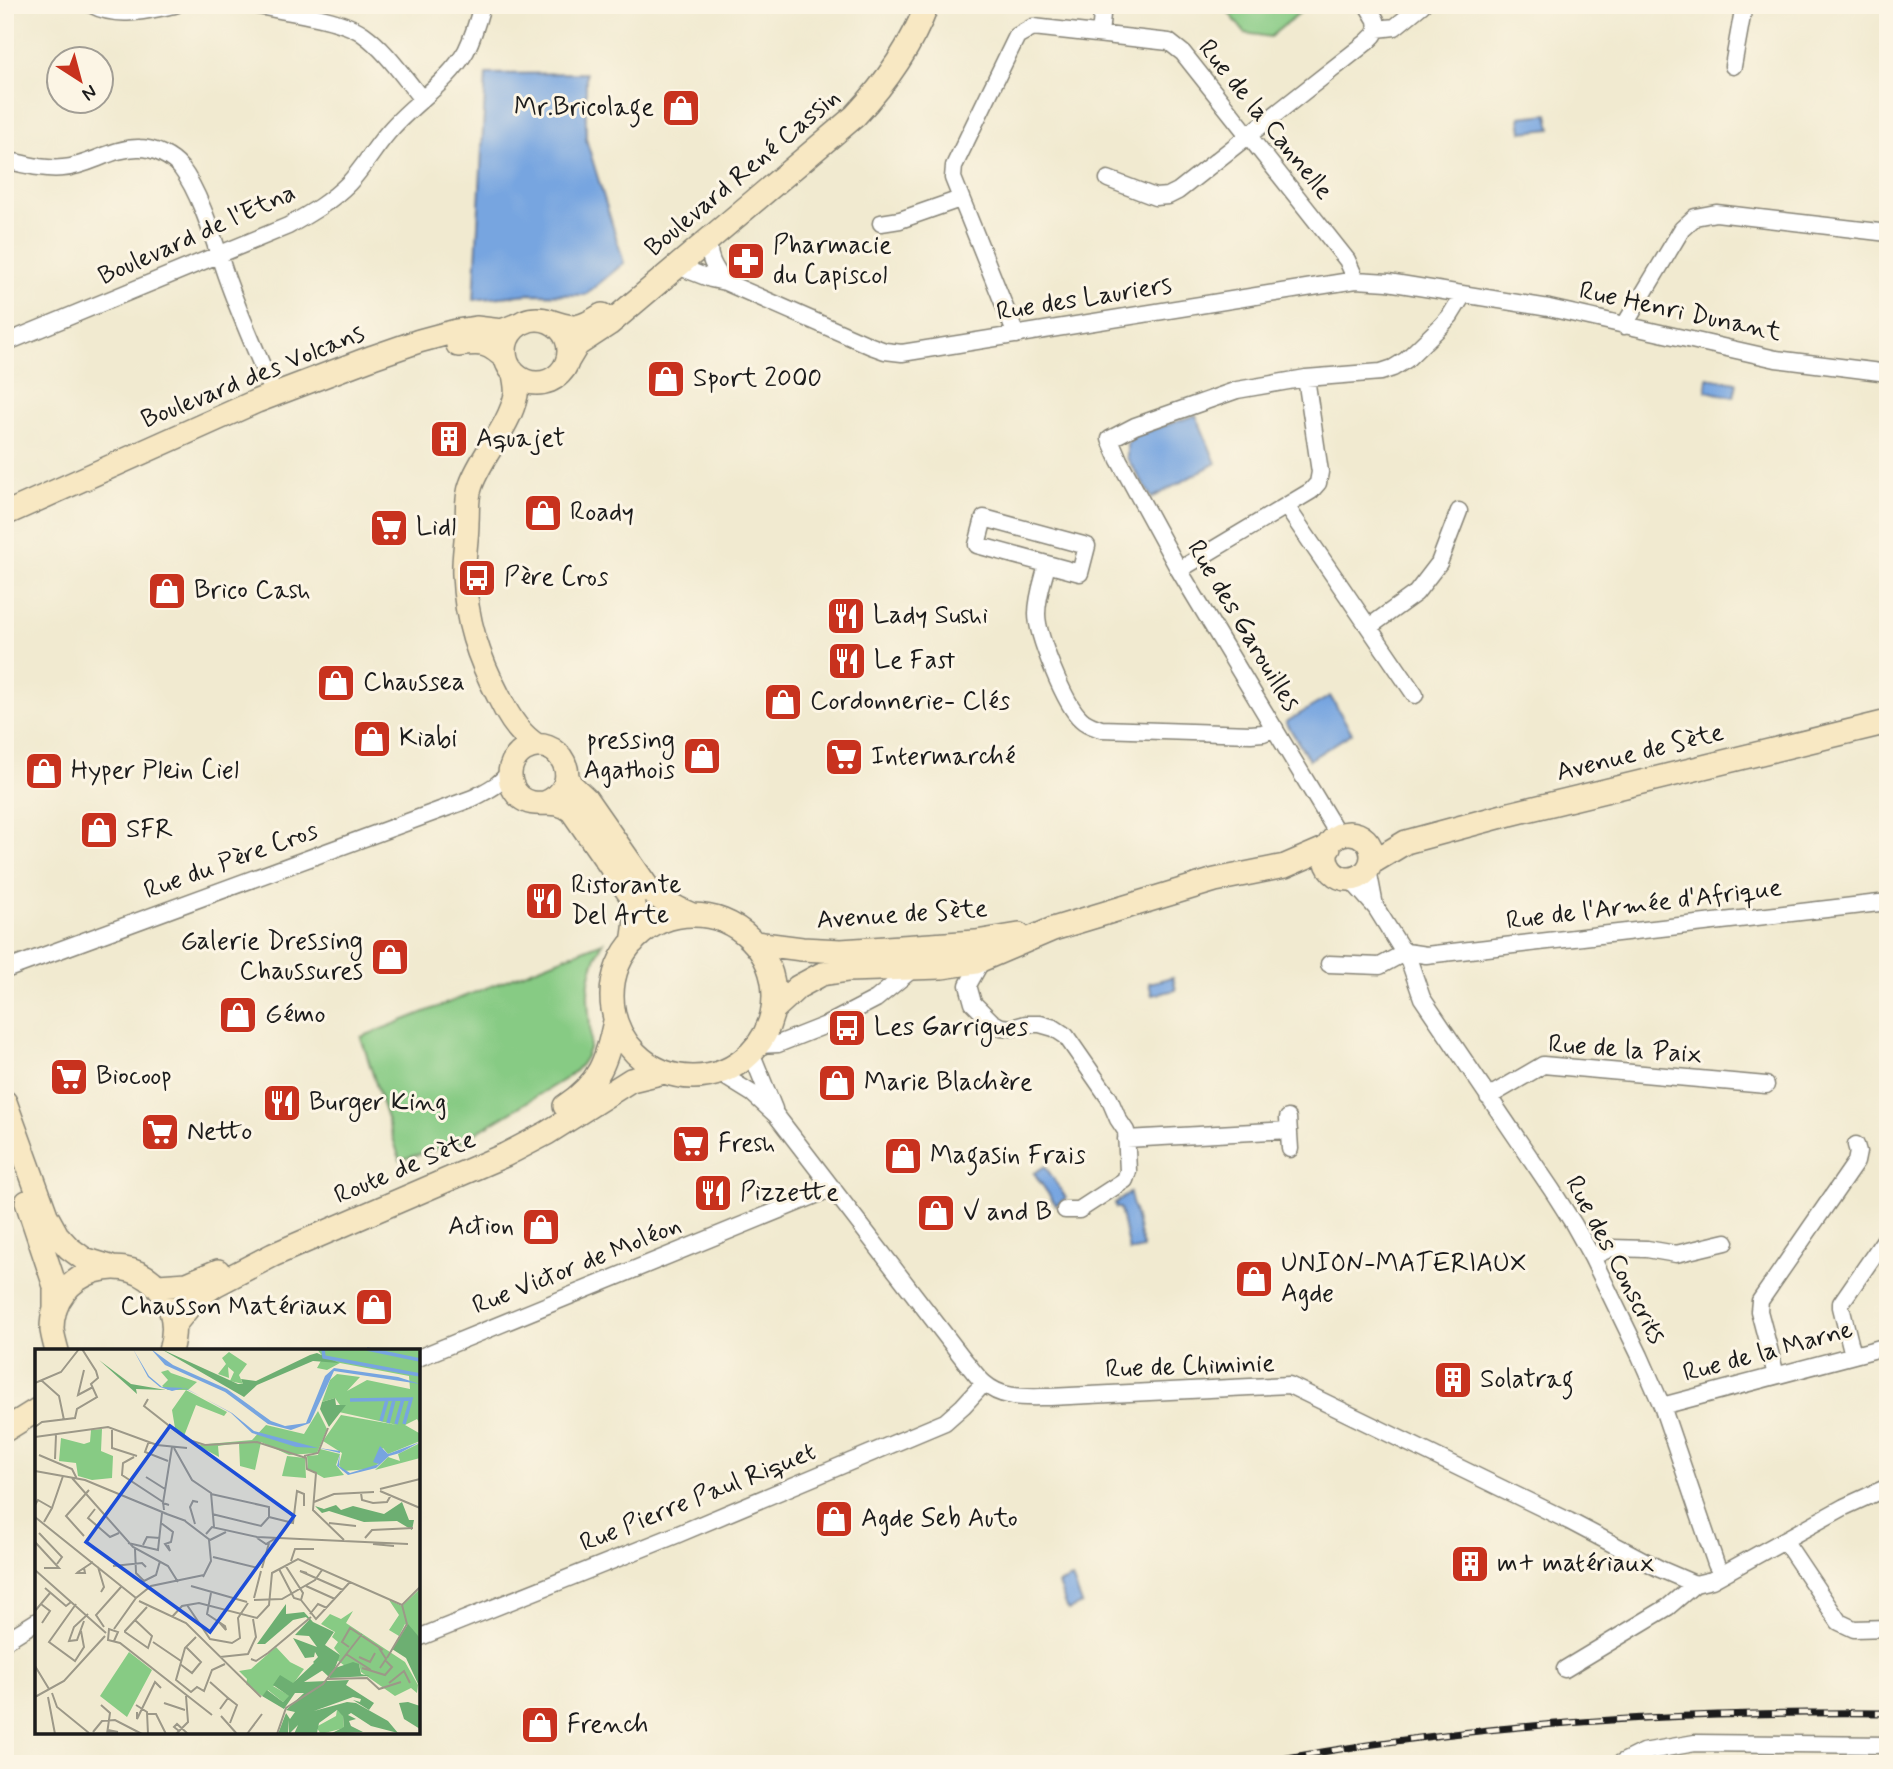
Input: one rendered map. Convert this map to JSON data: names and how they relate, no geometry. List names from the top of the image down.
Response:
{
  "streets": {
    "street": [
      "Rue de la Cannelle",
      "Boulevard René Cassin",
      "Boulevard de l'Etna",
      "Rue des Lauriers",
      "Rue Henri Dunant",
      "Boulevard des Volcans",
      "Rue des Garouilles",
      "Avenue de Sète",
      "Rue du Père Cros",
      "Rue de l'Armée d'Afrique",
      "Rue de la Paix",
      "Route de Sète",
      "Rue des Conscrits",
      "Rue Victor de Moléon",
      "Rue de la Marne",
      "Rue de Chiminie",
      "Rue Pierre Paul Riquet"
    ]
  },
  "crossings": [
    ["Rue de la Cannelle", "Rue des Lauriers"],
    ["Boulevard René Cassin", "Rue des Lauriers"],
    ["Boulevard René Cassin", "Boulevard des Volcans"],
    ["Rue des Lauriers", "Rue Henri Dunant"],
    ["Rue des Garouilles", "Avenue de Sète"],
    ["Avenue de Sète", "Route de Sète"],
    ["Avenue de Sète", "Rue de Chiminie"],
    ["Rue de l'Armée d'Afrique", "Rue des Conscrits"],
    ["Rue de la Paix", "Rue des Conscrits"],
    ["Route de Sète", "Rue de Chiminie"],
    ["Rue des Conscrits", "Rue de la Marne"],
    ["Rue Victor de Moléon", "Rue de Chiminie"],
    ["Rue de Chiminie", "Rue Pierre Paul Riquet"]
  ],
  "places": {
    "shop": [
      "Mr.Bricolage",
      "Sport 2000",
      "Roady",
      "Brico Cash",
      "Chaussea",
      "Cordonnerie- Clés",
      "Kiabi",
      "pressing Agathois",
      "Hyper Plein Ciel",
      "SFR",
      "Galerie Dressing Chaussures",
      "Gémo",
      "Marie Blachère",
      "Magasin Frais",
      "V and B",
      "Action",
      "UNION-MATERIAUX Agde",
      "Chausson Matériaux",
      "Agde Seb Auto",
      "French"
    ],
    "pharmacy": ["Pharmacie du Capiscol"],
    "building": ["Aquajet", "Solatrag", "m+ matériaux"],
    "supermarket": [
      "Lidl",
      "Intermarché",
      "Biocoop",
      "Netto",
      "Fresh"
    ],
    "bus stop": ["Père Cros", "Les Garrigues"],
    "restaurant": [
      "Lady Sushi",
      "Le Fast",
      "Ristorante Del Arte",
      "Burger King",
      "Pizzette"
    ]
  },
  "north": "bottom right"
}
